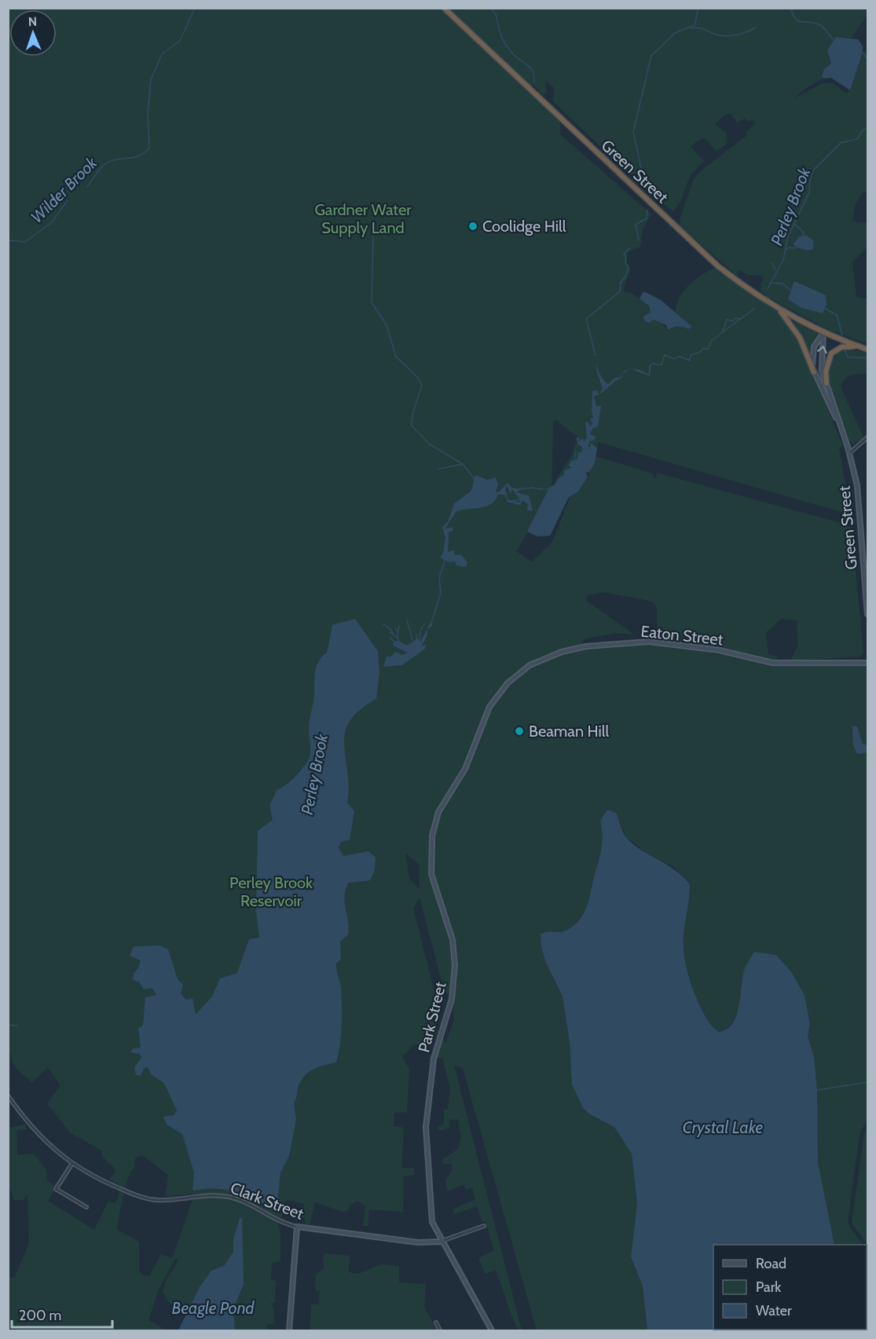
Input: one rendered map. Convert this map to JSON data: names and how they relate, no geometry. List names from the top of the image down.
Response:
{
  "streets": {
    "highway": ["Green Street"],
    "street": ["Eaton Street", "Park Street", "Clark Street"]
  },
  "crossings": [
    ["Eaton Street", "Park Street"],
    ["Park Street", "Clark Street"]
  ],
  "water": [
    "Wilder Brook",
    "Perley Brook",
    "Crystal Lake",
    "Beagle Pond"
  ],
  "parks": ["Gardner Water Supply Land", "Perley Brook Reservoir"],
  "places": ["Coolidge Hill", "Beaman Hill"],
  "legend": ["Road", "Park", "Water"],
  "scale_bar": "200 m",
  "north": "top"
}
